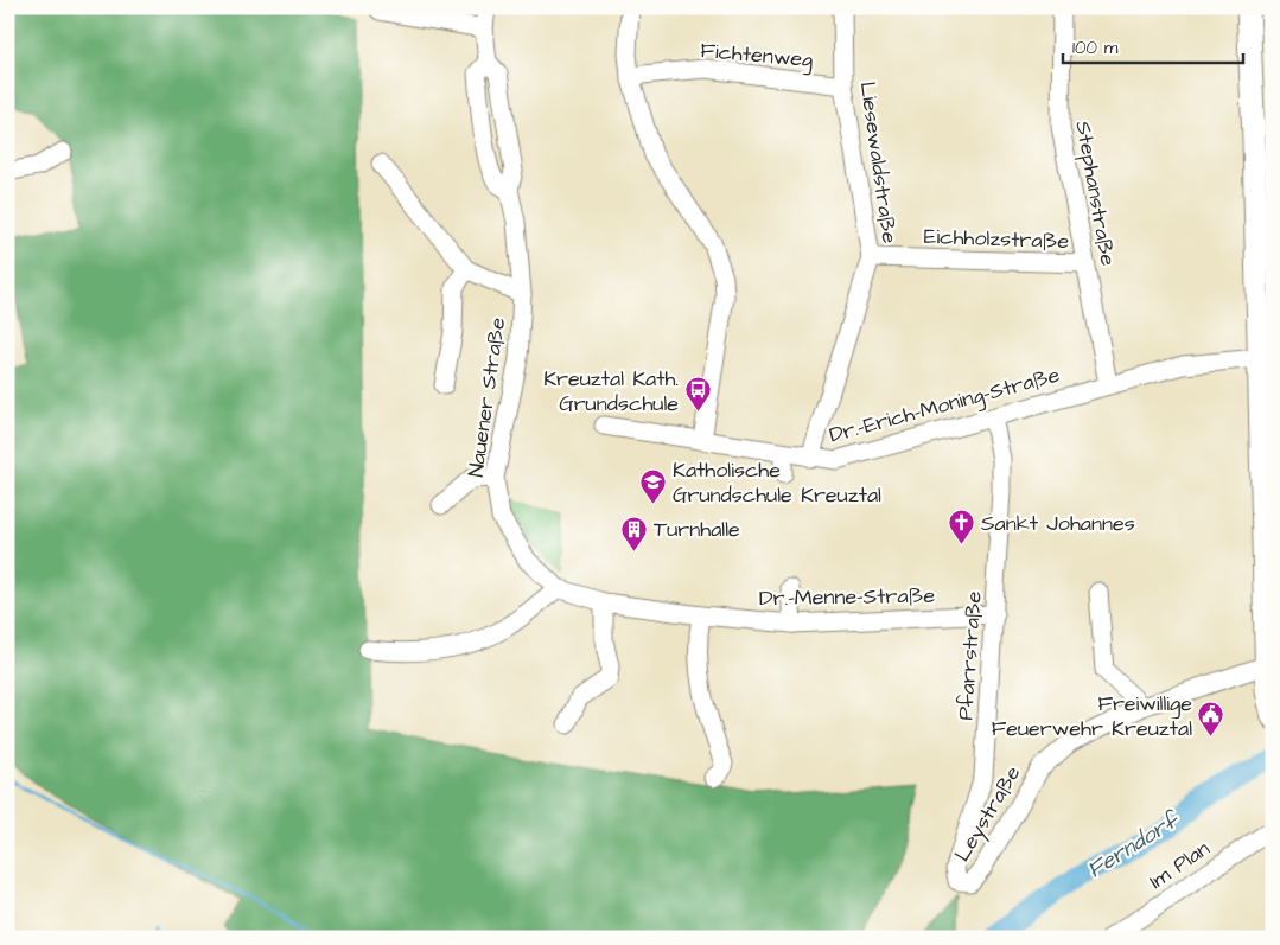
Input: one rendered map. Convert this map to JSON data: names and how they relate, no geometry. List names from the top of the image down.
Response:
{
  "streets": {
    "street": [
      "Fichtenweg",
      "Liesewaldstraße",
      "Stephanstraße",
      "Eichholzstraße",
      "Nauener Straße",
      "Dr.-Erich-Moning-Straße",
      "Dr.-Menne-Straße",
      "Pfarrstraße",
      "Leystraße",
      "Im Plan"
    ]
  },
  "crossings": [
    ["Fichtenweg", "Liesewaldstraße"],
    ["Liesewaldstraße", "Eichholzstraße"],
    ["Liesewaldstraße", "Dr.-Erich-Moning-Straße"],
    ["Stephanstraße", "Eichholzstraße"],
    ["Stephanstraße", "Dr.-Erich-Moning-Straße"],
    ["Nauener Straße", "Dr.-Menne-Straße"],
    ["Dr.-Erich-Moning-Straße", "Pfarrstraße"],
    ["Dr.-Menne-Straße", "Pfarrstraße"],
    ["Pfarrstraße", "Leystraße"]
  ],
  "water": ["Ferndorf"],
  "places": {
    "bus stop": ["Kreuztal Kath. Grundschule"],
    "school or university": ["Katholische Grundschule Kreuztal"],
    "church": ["Sankt Johannes"],
    "building": ["Turnhalle"],
    "public building": ["Freiwillige Feuerwehr Kreuztal"]
  },
  "scale_bar": "100 m"
}
